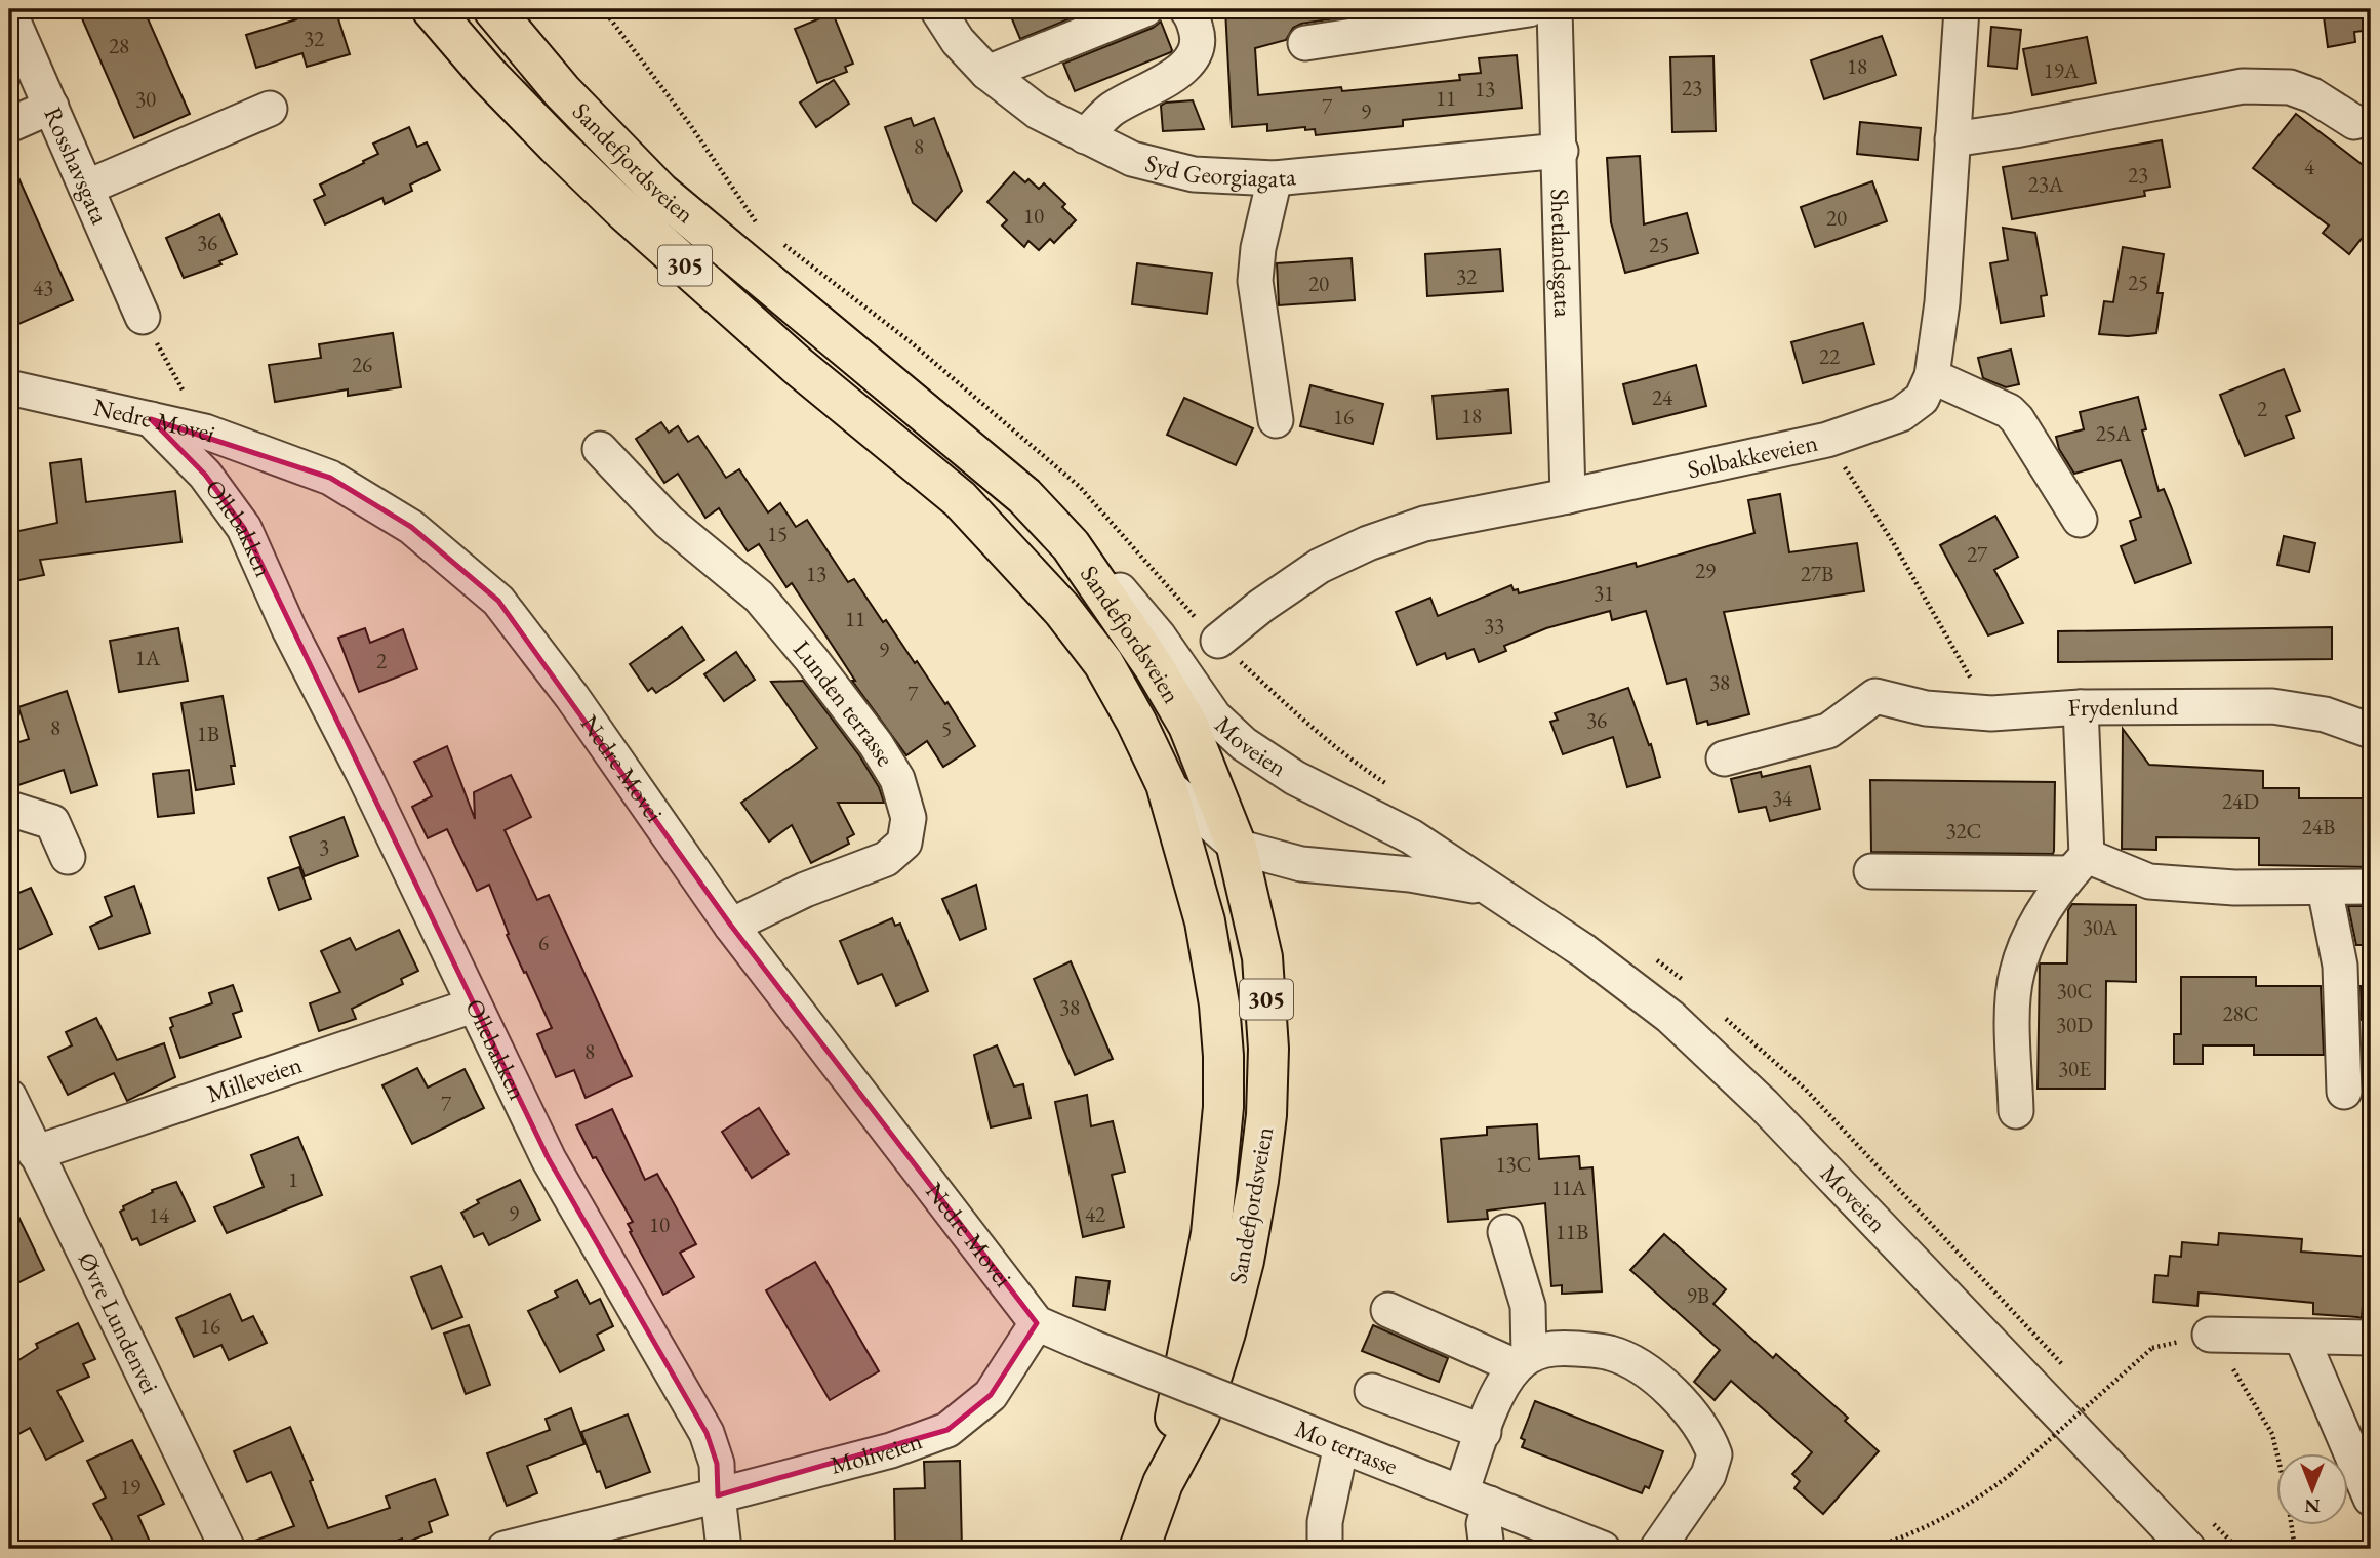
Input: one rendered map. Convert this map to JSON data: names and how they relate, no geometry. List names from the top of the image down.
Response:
{
  "streets": {
    "main road": ["Sandefjordsveien", "305"],
    "street": [
      "Rosshavsgata",
      "Syd Georgiagata",
      "Shetlandsgata",
      "Nedre Movei",
      "Solbakkeveien",
      "Ollebakken",
      "Lunden terrasse",
      "Frydenlund",
      "Moveien",
      "Milleveien",
      "Øvre Lundenvei",
      "Mo terrasse",
      "Moliveien"
    ]
  },
  "crossings": [
    ["Sandefjordsveien", "Moveien"],
    ["Syd Georgiagata", "Shetlandsgata"],
    ["Shetlandsgata", "Solbakkeveien"],
    ["Nedre Movei", "Ollebakken"],
    ["Nedre Movei", "Lunden terrasse"],
    ["Nedre Movei", "Mo terrasse"],
    ["Nedre Movei", "Moliveien"],
    ["Ollebakken", "Milleveien"],
    ["Ollebakken", "Moliveien"],
    ["Milleveien", "Øvre Lundenvei"]
  ],
  "house_numbers": [
    "32",
    "28",
    "18",
    "19A",
    "23",
    "13",
    "11",
    "30",
    "7",
    "9",
    "8",
    "4",
    "23",
    "23A",
    "10",
    "20",
    "36",
    "25",
    "32",
    "25",
    "20",
    "43",
    "22",
    "26",
    "24",
    "2",
    "18",
    "16",
    "25A",
    "15",
    "27",
    "29",
    "13",
    "27B",
    "31",
    "11",
    "33",
    "9",
    "1A",
    "2",
    "38",
    "7",
    "36",
    "8",
    "5",
    "1B",
    "34",
    "24D",
    "24B",
    "32C",
    "3",
    "30A",
    "6",
    "30C",
    "38",
    "28C",
    "30D",
    "8",
    "30E",
    "7",
    "13C",
    "1",
    "11A",
    "9",
    "42",
    "14",
    "10",
    "11B",
    "9B",
    "16",
    "19"
  ],
  "north": "bottom"
}
